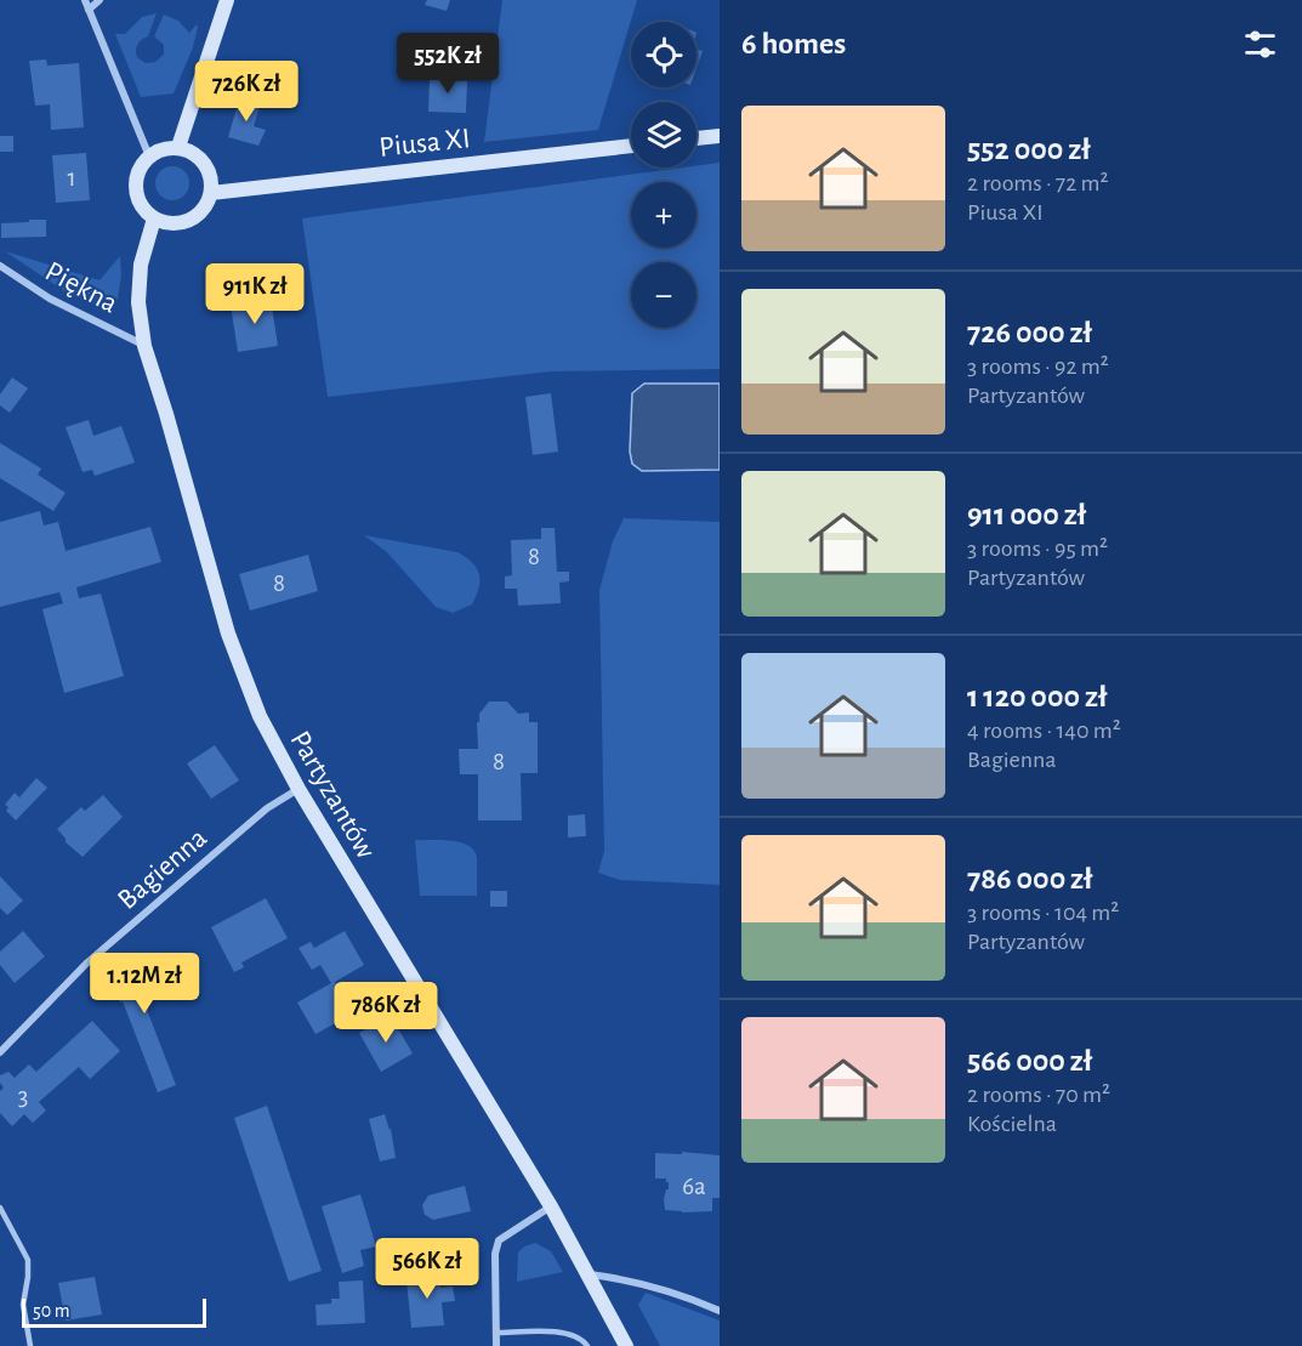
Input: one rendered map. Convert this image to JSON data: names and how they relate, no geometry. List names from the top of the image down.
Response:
{
  "streets": {
    "street": [
      "Piusa XI",
      "Piękna",
      "Partyzantów",
      "Bagienna"
    ]
  },
  "crossings": [
    ["Piusa XI", "Partyzantów"],
    ["Piękna", "Partyzantów"],
    ["Partyzantów", "Bagienna"]
  ],
  "house_numbers": [
    "1",
    "8",
    "8",
    "8",
    "3",
    "6a"
  ],
  "scale_bar": "50 m",
  "page": {
    "heading": "6 homes",
    "map_buttons": ["+", "−"],
    "price": [
      "552K zł",
      "726K zł",
      "911K zł",
      "1.12M zł",
      "786K zł",
      "566K zł"
    ],
    "list": [
      {
        "name": "552 000 zł",
        "note": "2 rooms · 72 m² · Piusa XI"
      },
      {
        "name": "726 000 zł",
        "note": "3 rooms · 92 m² · Partyzantów"
      },
      {
        "name": "911 000 zł",
        "note": "3 rooms · 95 m² · Partyzantów"
      },
      {
        "name": "1 120 000 zł",
        "note": "4 rooms · 140 m² · Bagienna"
      },
      {
        "name": "786 000 zł",
        "note": "3 rooms · 104 m² · Partyzantów"
      },
      {
        "name": "566 000 zł",
        "note": "2 rooms · 70 m² · Kościelna"
      }
    ],
    "scale": "50 m"
  }
}
